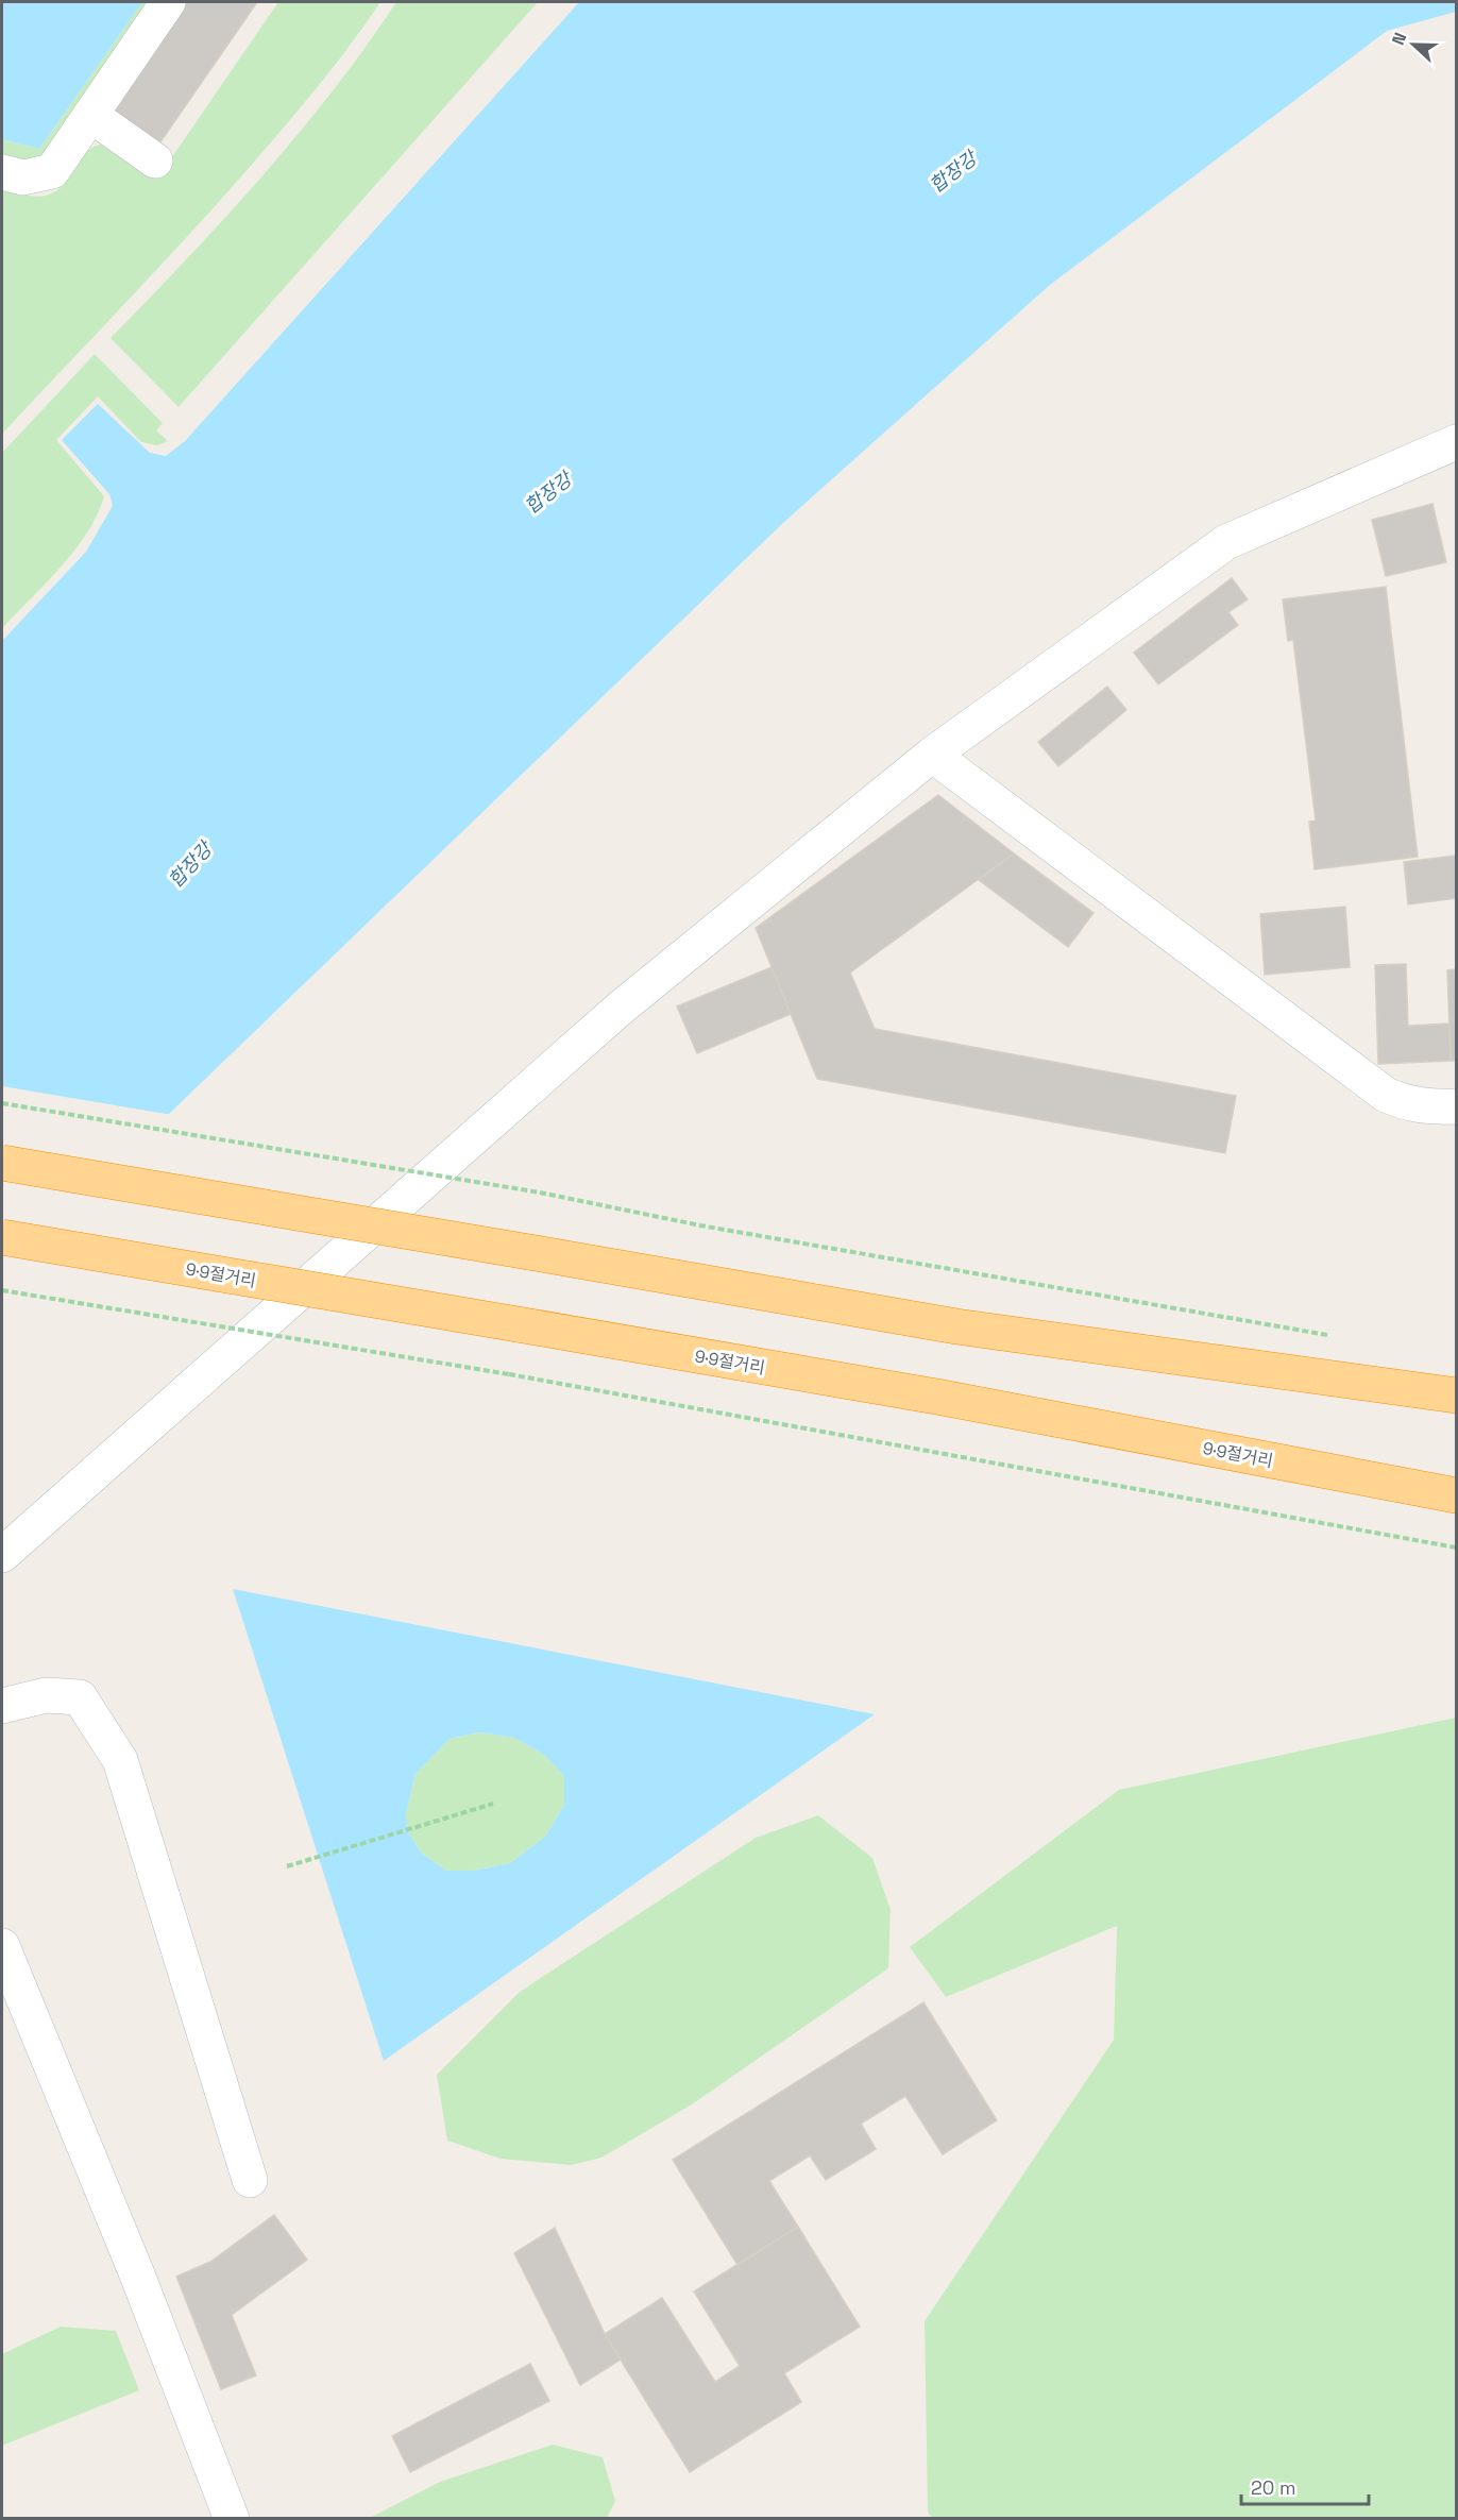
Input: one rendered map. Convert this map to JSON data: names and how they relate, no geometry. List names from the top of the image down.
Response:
{
  "streets": {
    "highway": ["9·9절거리"]
  },
  "water": ["합장강"],
  "scale_bar": "20 m",
  "north": "left"
}
